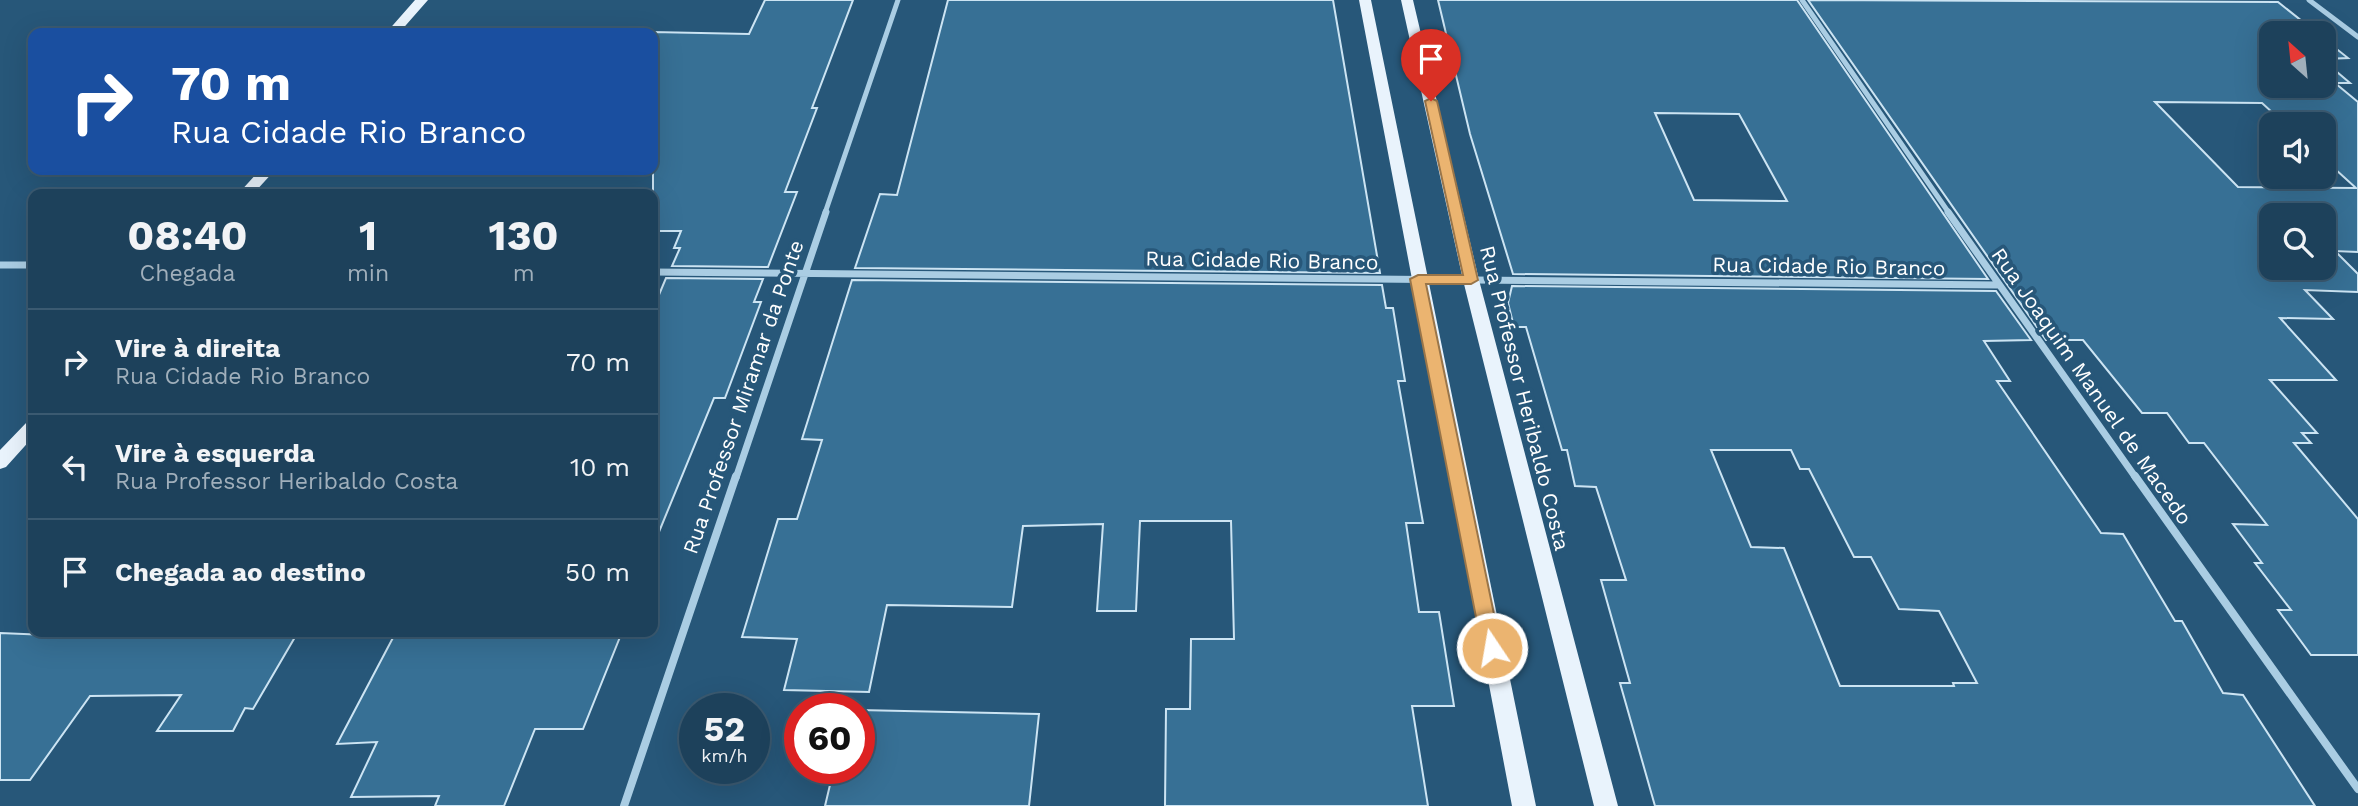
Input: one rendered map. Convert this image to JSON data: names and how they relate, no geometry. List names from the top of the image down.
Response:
{
  "streets": {
    "main road": ["Rua Professor Heribaldo Costa"],
    "street": ["Rua Cidade Rio Branco", "Rua Joaquim Manuel de Macedo", "Rua Professor Miramar da Ponte"]
  },
  "crossings": [
    ["Rua Cidade Rio Branco", "Rua Joaquim Manuel de Macedo"],
    ["Rua Cidade Rio Branco", "Rua Professor Miramar da Ponte"],
    ["Rua Cidade Rio Branco", "Rua Professor Heribaldo Costa"]
  ],
  "north": "top left",
  "page": {
    "turn": ["70 m", "Rua Cidade Rio Branco"],
    "eta": [
      "08:40",
      "Chegada",
      "1",
      "min",
      "130",
      "m"
    ],
    "list": [
      {
        "name": "Vire à direita",
        "note": "Rua Cidade Rio Branco",
        "value": "70 m"
      },
      {
        "name": "Vire à esquerda",
        "note": "Rua Professor Heribaldo Costa",
        "value": "10 m"
      },
      {
        "name": "Chegada ao destino",
        "value": "50 m"
      }
    ],
    "speed": "52 km/h",
    "limit": "60"
  }
}
